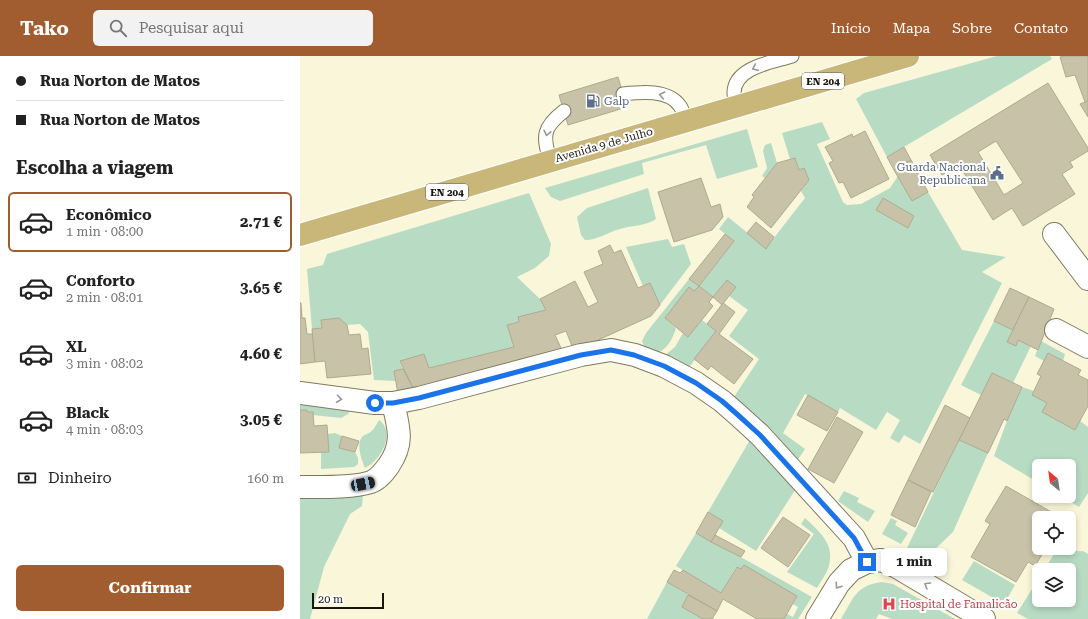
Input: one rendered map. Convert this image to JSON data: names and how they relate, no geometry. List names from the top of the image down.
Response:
{
  "streets": {
    "main road": ["EN 204", "Avenida 9 de Julho"]
  },
  "places": {
    "fuel station": ["Galp"],
    "public building": ["Guarda Nacional Republicana"],
    "hospital": ["Hospital de Famalicão"]
  },
  "scale_bar": "20 m",
  "north": "top left",
  "page": {
    "header": "Tako",
    "search": "Pesquisar aqui",
    "nav": [
      "Início",
      "Mapa",
      "Sobre",
      "Contato"
    ],
    "banner": ["Rua Norton de Matos", "Rua Norton de Matos"],
    "heading": "Escolha a viagem",
    "list": [
      {
        "name": "Econômico",
        "note": "1 min · 08:00",
        "value": "2.71 €"
      },
      {
        "name": "Conforto",
        "note": "2 min · 08:01",
        "value": "3.65 €"
      },
      {
        "name": "XL",
        "note": "3 min · 08:02",
        "value": "4.60 €"
      },
      {
        "name": "Black",
        "note": "4 min · 08:03",
        "value": "3.05 €"
      }
    ],
    "pay": ["Dinheiro", "160 m"],
    "bubble": "1 min",
    "buttons": "Confirmar",
    "scale": "20 m"
  }
}
